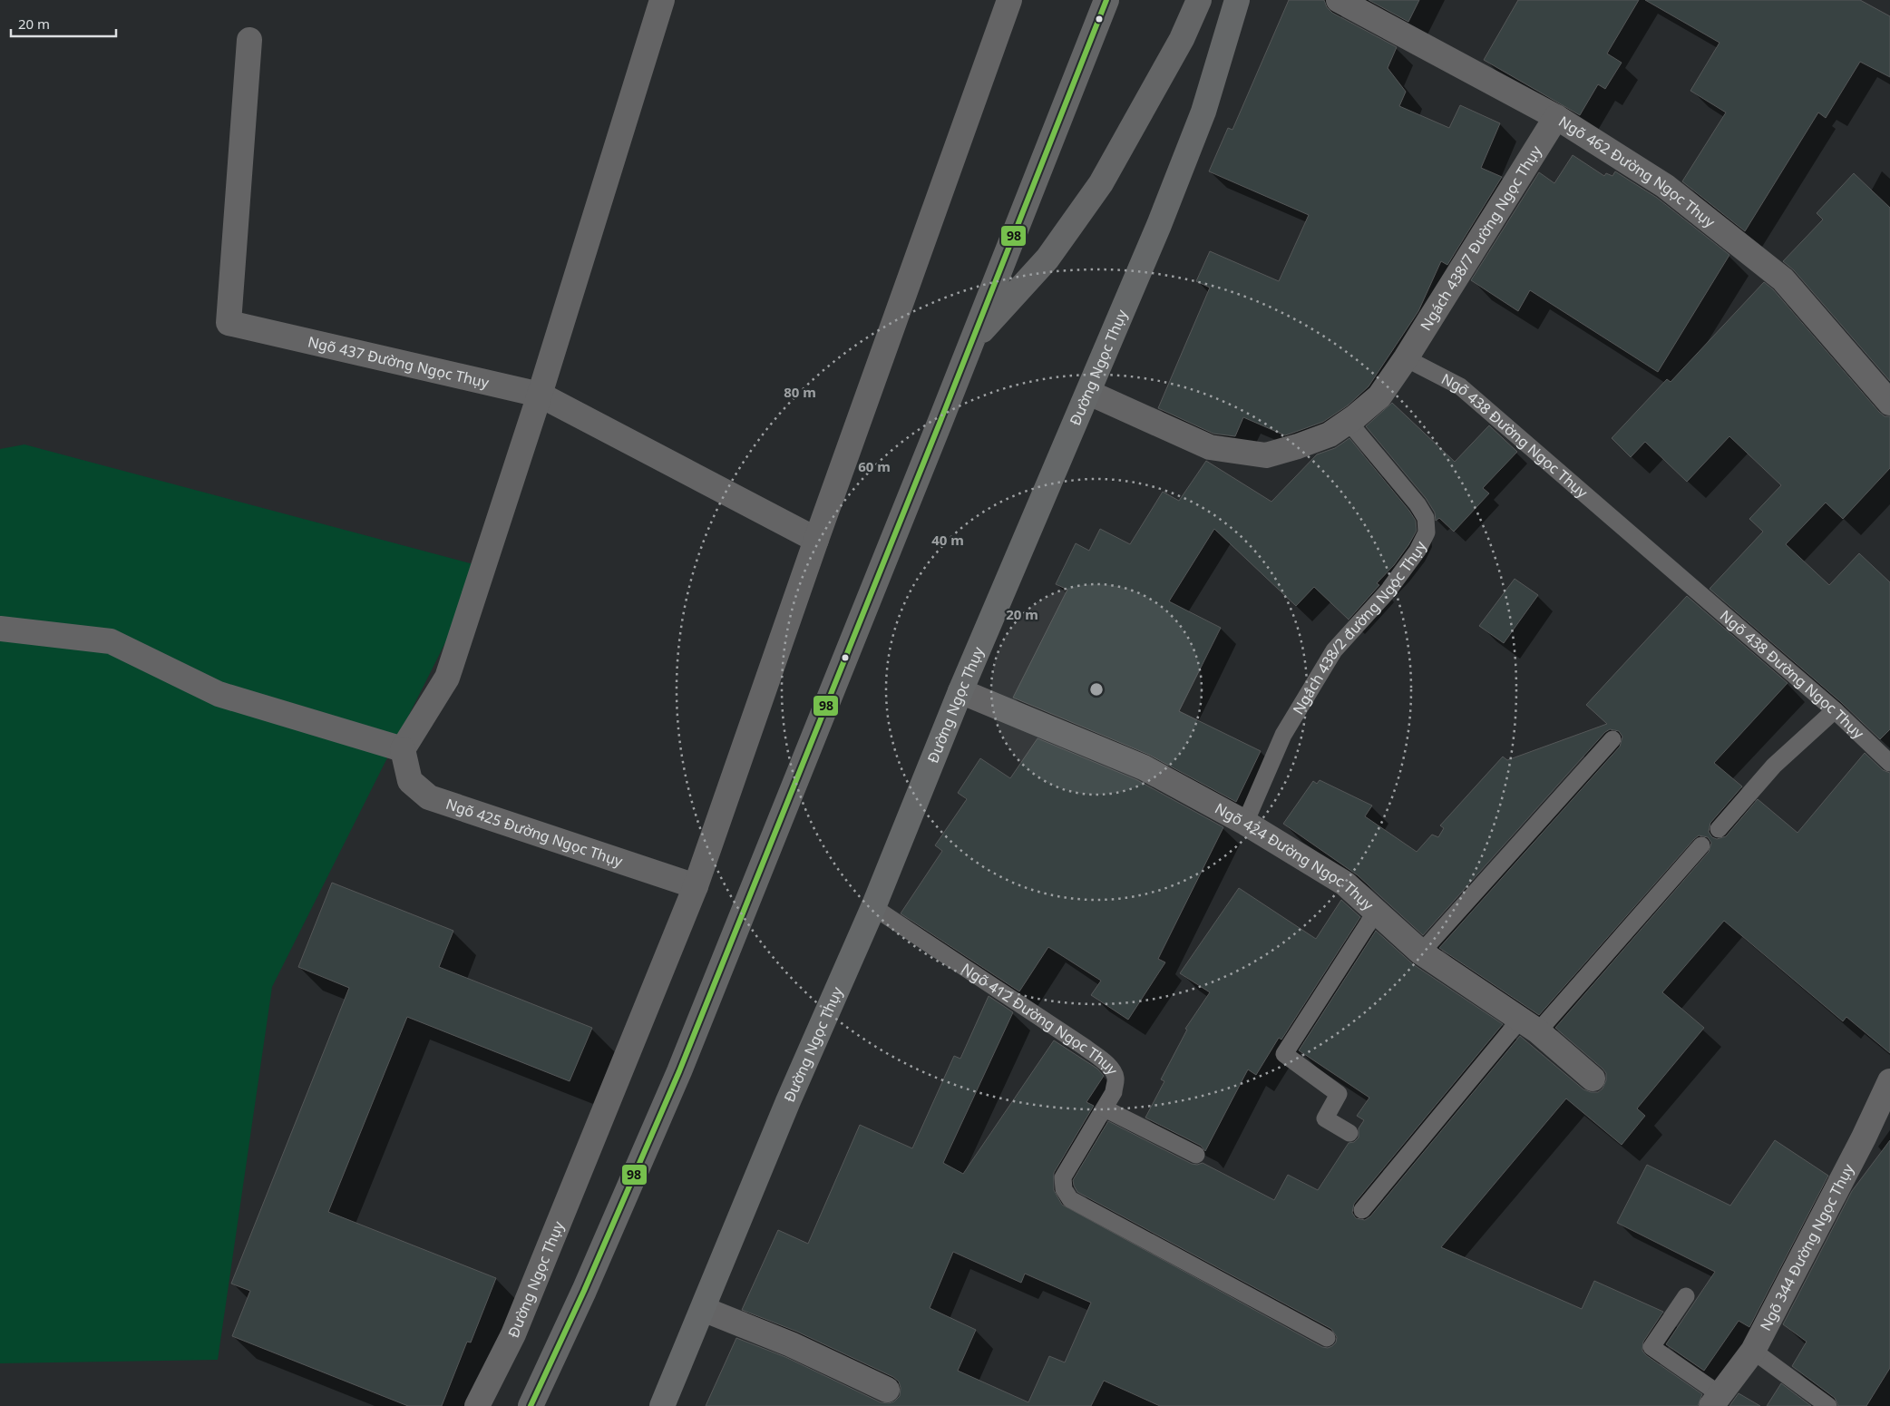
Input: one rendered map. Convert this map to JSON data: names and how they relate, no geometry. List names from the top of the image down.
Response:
{
  "streets": {
    "street": [
      "Ngõ 462 Đường Ngọc Thụy",
      "Ngách 438/7 Đường Ngọc Thụy",
      "Ngõ 437 Đường Ngọc Thụy",
      "Đường Ngọc Thụy",
      "Ngõ 425 Đường Ngọc Thụy",
      "Ngõ 424 Đường Ngọc Thụy",
      "Ngõ 344 Đường Ngọc Thụy"
    ],
    "lane": ["Ngõ 438 Đường Ngọc Thụy", "Ngách 438/2 đường Ngọc Thụy", "Ngõ 412 Đường Ngọc Thụy"]
  },
  "crossings": [
    ["Ngõ 462 Đường Ngọc Thụy", "Ngách 438/7 Đường Ngọc Thụy"],
    ["Ngách 438/7 Đường Ngọc Thụy", "Ngõ 438 Đường Ngọc Thụy"],
    ["Ngõ 437 Đường Ngọc Thụy", "Đường Ngọc Thụy"],
    ["Đường Ngọc Thụy", "Ngõ 425 Đường Ngọc Thụy"],
    ["Đường Ngọc Thụy", "Ngõ 424 Đường Ngọc Thụy"],
    ["Đường Ngọc Thụy", "Ngõ 412 Đường Ngọc Thụy"],
    ["Ngách 438/2 đường Ngọc Thụy", "Ngõ 424 Đường Ngọc Thụy"]
  ],
  "lines": ["transit line 98"],
  "scale_bar": "20 m",
  "rings": [
    "80 m",
    "60 m",
    "40 m",
    "20 m"
  ]
}
